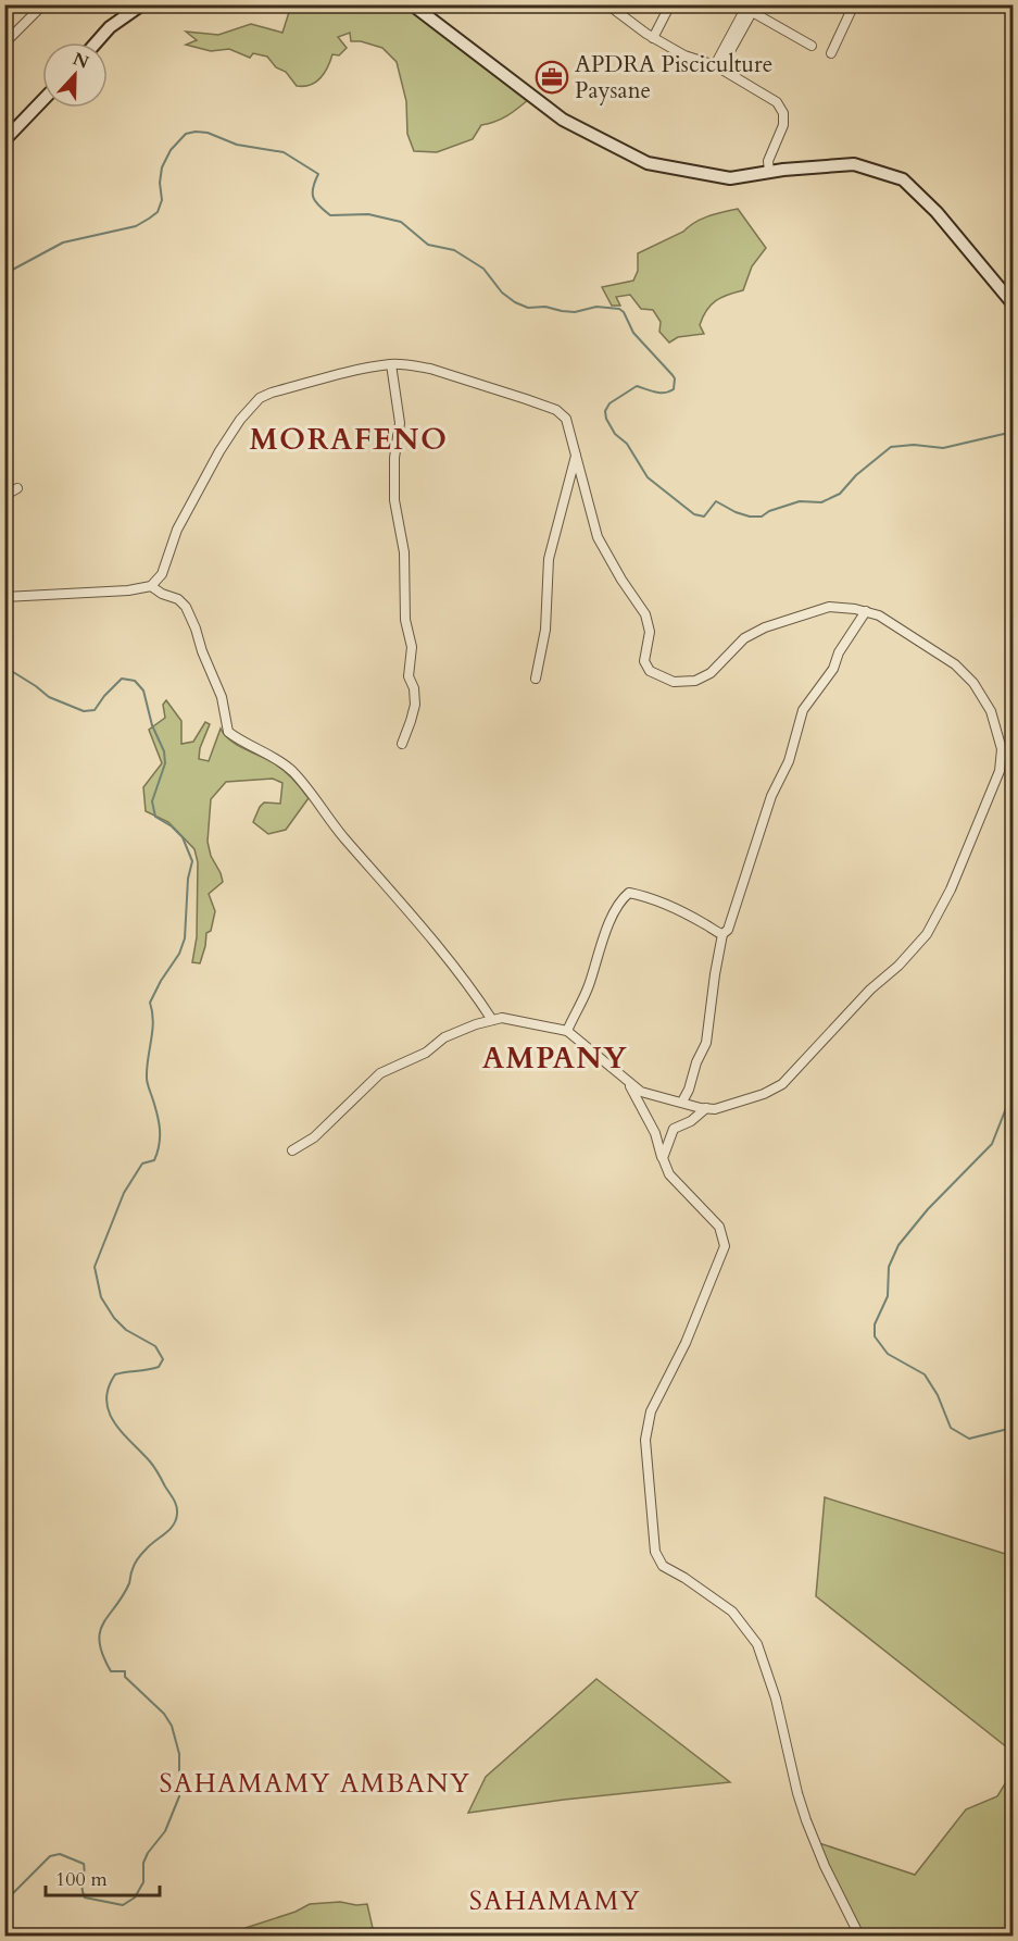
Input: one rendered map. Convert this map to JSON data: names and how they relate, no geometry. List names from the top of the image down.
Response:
{
  "districts": [
    "MORAFENO",
    "AMPANY",
    "SAHAMAMY AMBANY",
    "SAHAMAMY"
  ],
  "places": {
    "office": ["APDRA Pisciculture Paysane"]
  },
  "scale_bar": "100 m",
  "north": "top"
}
